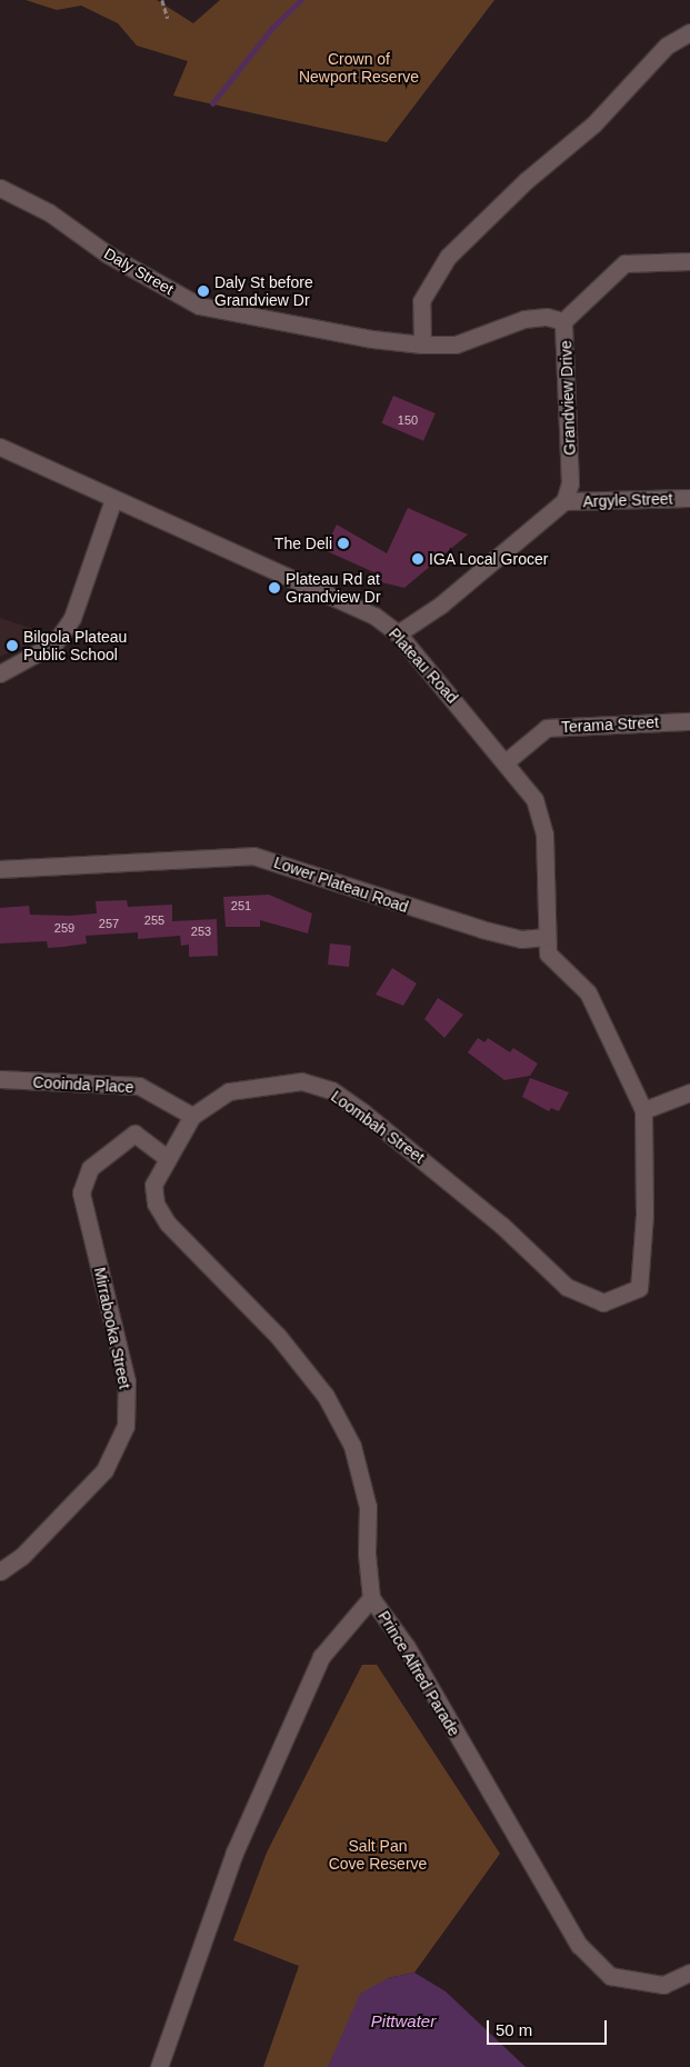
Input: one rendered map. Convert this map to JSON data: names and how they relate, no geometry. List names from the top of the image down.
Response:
{
  "streets": {
    "street": [
      "Daly Street",
      "Grandview Drive",
      "Argyle Street",
      "Plateau Road",
      "Terama Street",
      "Lower Plateau Road",
      "Cooinda Place",
      "Loombah Street",
      "Mirrabooka Street",
      "Prince Alfred Parade"
    ]
  },
  "crossings": [
    ["Daly Street", "Grandview Drive"],
    ["Grandview Drive", "Argyle Street"],
    ["Plateau Road", "Terama Street"],
    ["Plateau Road", "Lower Plateau Road"],
    ["Plateau Road", "Loombah Street"],
    ["Lower Plateau Road", "Loombah Street"],
    ["Cooinda Place", "Loombah Street"],
    ["Loombah Street", "Mirrabooka Street"],
    ["Loombah Street", "Prince Alfred Parade"]
  ],
  "water": ["Pittwater"],
  "parks": ["Crown of Newport Reserve", "Salt Pan Cove Reserve"],
  "places": [
    "Daly St before Grandview Dr",
    "The Deli",
    "IGA Local Grocer",
    "Plateau Rd at Grandview Dr",
    "Bilgola Plateau Public School"
  ],
  "house_numbers": [
    "150",
    "251",
    "255",
    "257",
    "259",
    "253"
  ],
  "scale_bar": "50 m"
}
